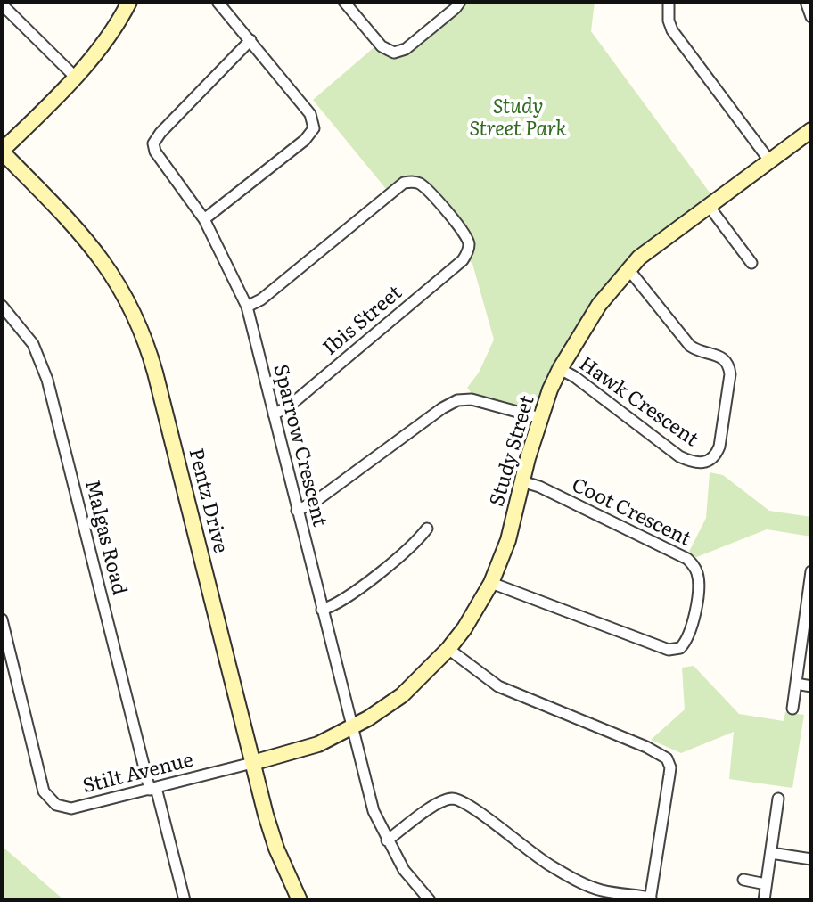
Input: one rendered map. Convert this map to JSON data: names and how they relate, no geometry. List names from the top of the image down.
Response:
{
  "streets": {
    "street": [
      "Ibis Street",
      "Hawk Crescent",
      "Sparrow Crescent",
      "Study Street",
      "Pentz Drive",
      "Coot Crescent",
      "Malgas Road",
      "Stilt Avenue"
    ]
  },
  "crossings": [
    ["Ibis Street", "Sparrow Crescent"],
    ["Hawk Crescent", "Study Street"],
    ["Sparrow Crescent", "Study Street"],
    ["Study Street", "Pentz Drive"],
    ["Study Street", "Coot Crescent"],
    ["Study Street", "Stilt Avenue"],
    ["Pentz Drive", "Stilt Avenue"],
    ["Malgas Road", "Stilt Avenue"]
  ],
  "parks": ["Study Street Park"]
}
